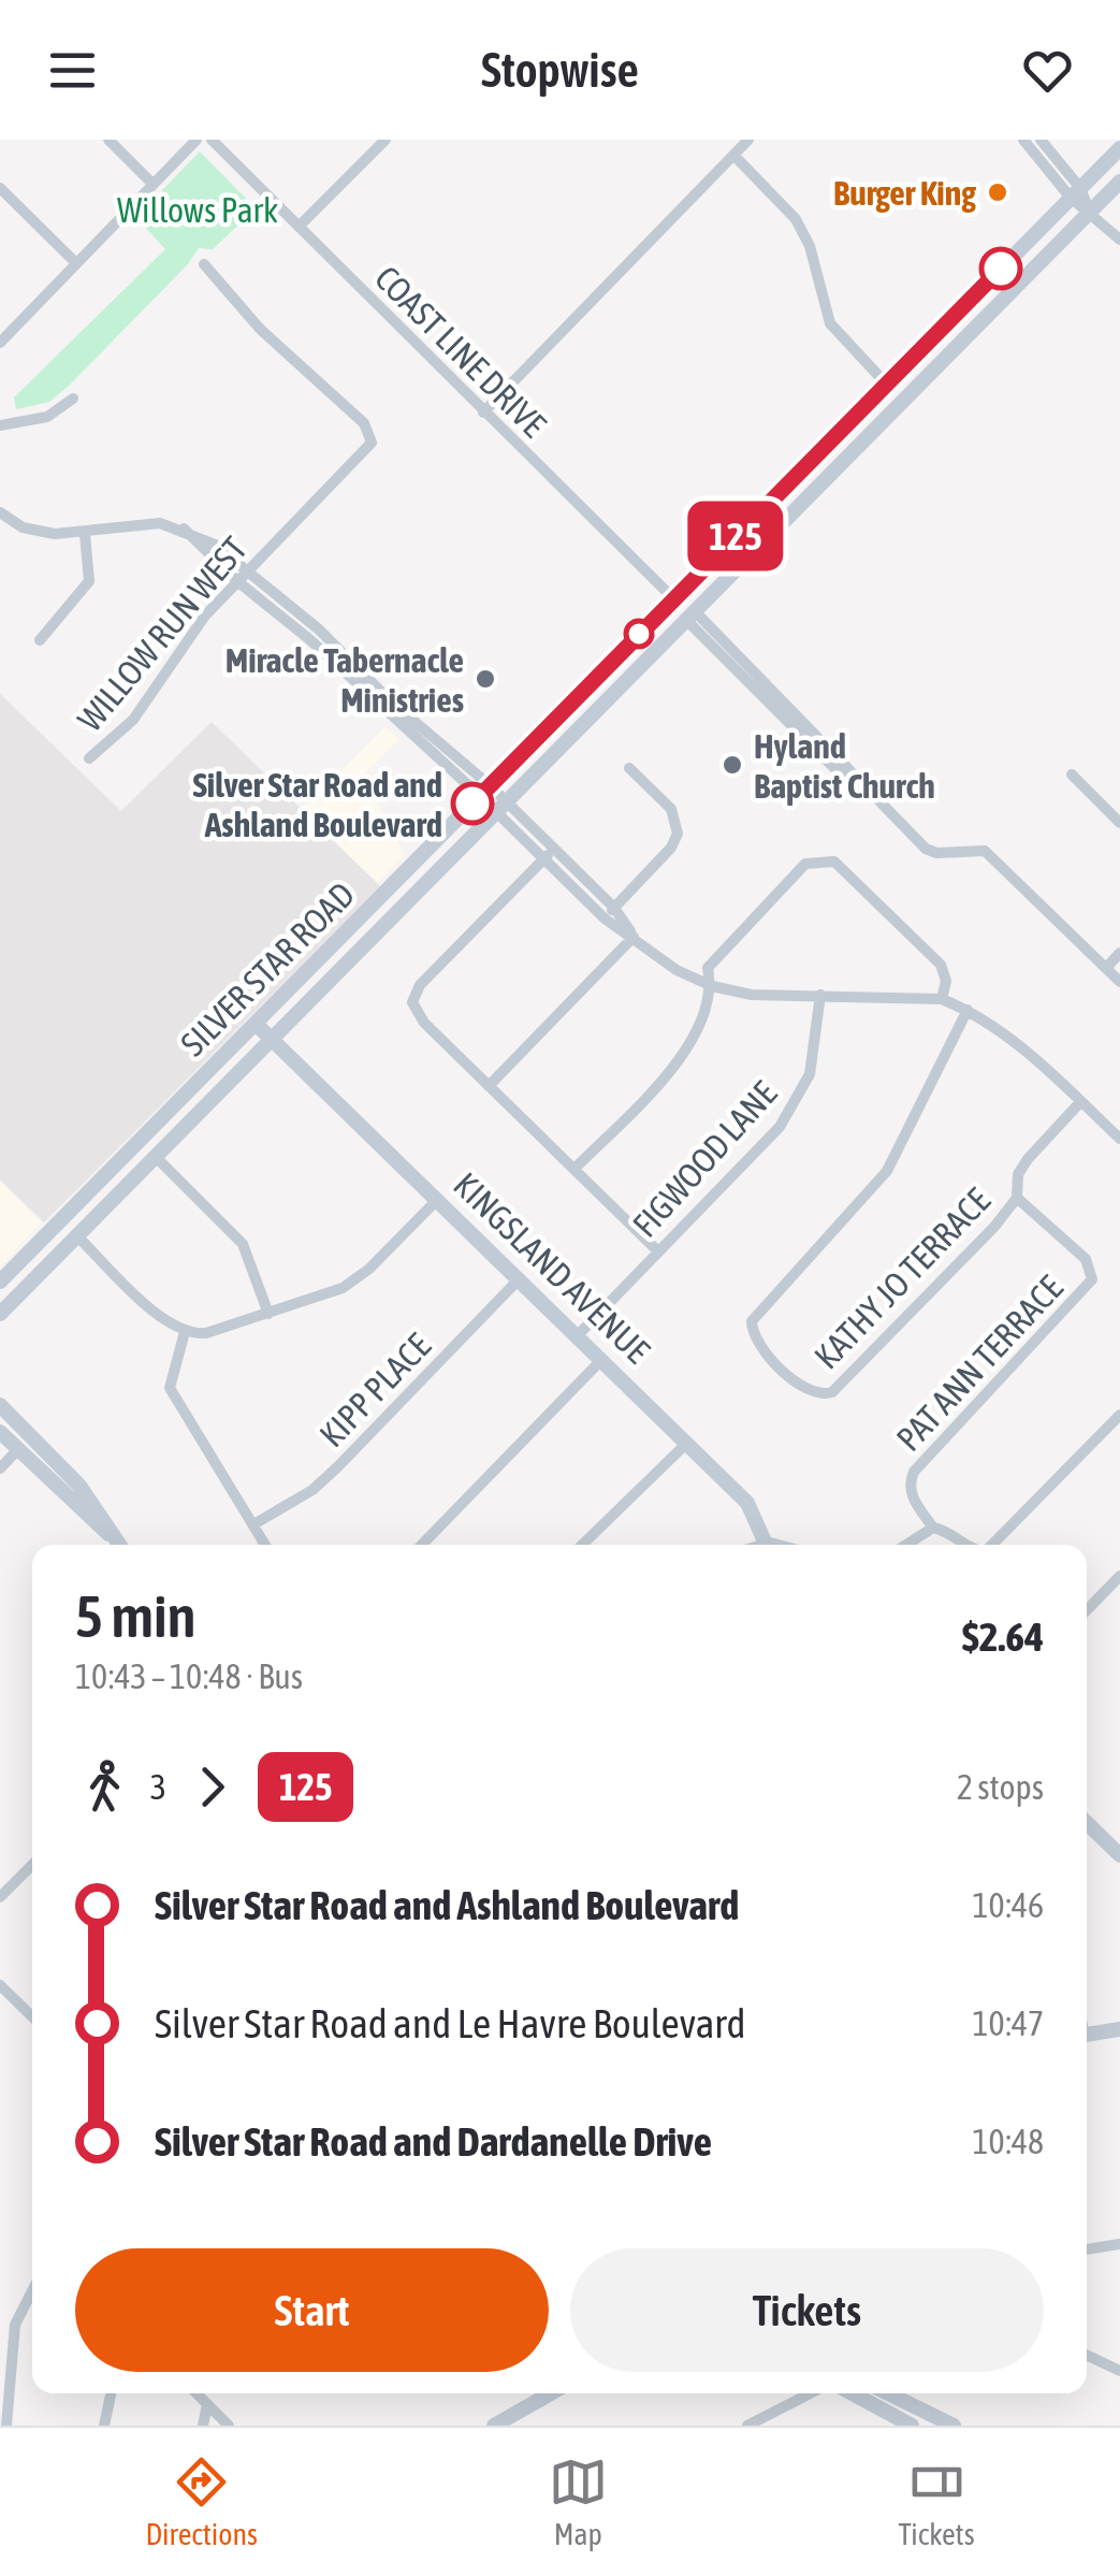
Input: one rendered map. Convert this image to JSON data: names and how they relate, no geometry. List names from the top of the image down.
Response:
{
  "streets": {
    "main road": ["SILVER STAR ROAD", "KINGSLAND AVENUE"],
    "street": [
      "COAST LINE DRIVE",
      "WILLOW RUN WEST",
      "FIGWOOD LANE",
      "KATHY JO TERRACE",
      "PAT ANN TERRACE",
      "KIPP PLACE"
    ]
  },
  "crossings": [
    ["COAST LINE DRIVE", "SILVER STAR ROAD"],
    ["SILVER STAR ROAD", "KINGSLAND AVENUE"],
    ["FIGWOOD LANE", "KINGSLAND AVENUE"],
    ["KINGSLAND AVENUE", "KIPP PLACE"],
    ["KATHY JO TERRACE", "PAT ANN TERRACE"]
  ],
  "parks": ["Willows Park"],
  "places": [
    "Burger King",
    "Miracle Tabernacle Ministries",
    "Hyland Baptist Church",
    "Silver Star Road and Ashland Boulevard"
  ],
  "lines": ["bus line 125"],
  "page": {
    "header": "Stopwise",
    "on_map": "125",
    "heading": ["5 min", "10:43 – 10:48 · Bus", "$2.64"],
    "legs": ["3", "125", "2 stops"],
    "list": [
      {
        "name": "Silver Star Road and Ashland Boulevard",
        "value": "10:46"
      },
      {
        "name": "Silver Star Road and Le Havre Boulevard",
        "value": "10:47"
      },
      {
        "name": "Silver Star Road and Dardanelle Drive",
        "value": "10:48"
      }
    ],
    "buttons": ["Start", "Tickets"],
    "tabs": ["Directions", "Map", "Tickets"]
  }
}
